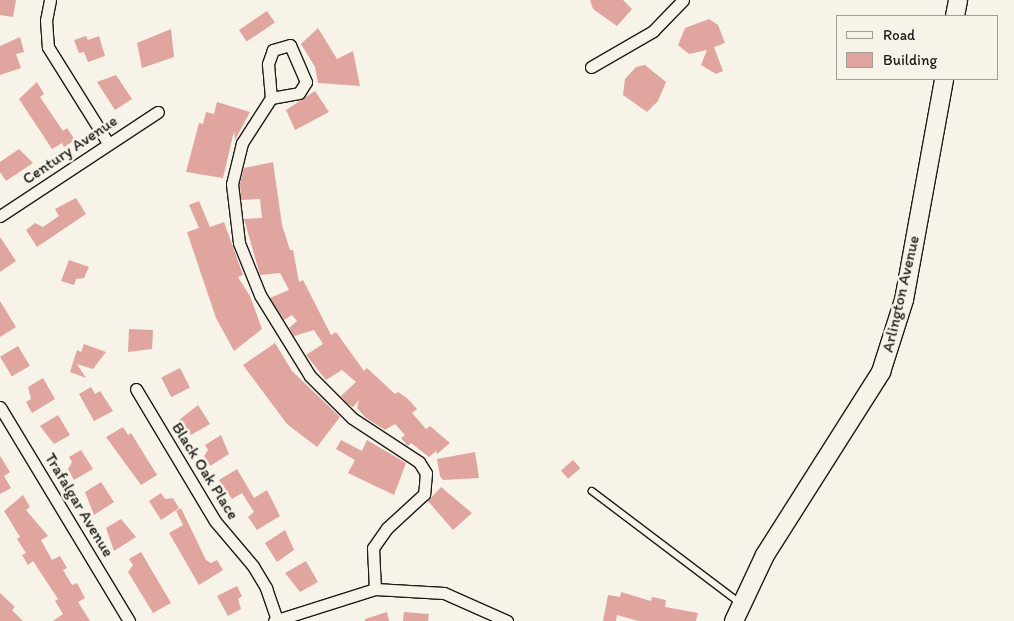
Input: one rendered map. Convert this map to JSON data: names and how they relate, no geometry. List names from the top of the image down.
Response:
{
  "streets": {
    "main road": ["Arlington Avenue"],
    "street": ["Century Avenue", "Black Oak Place", "Trafalgar Avenue"]
  },
  "legend": ["Road", "Building"]
}
